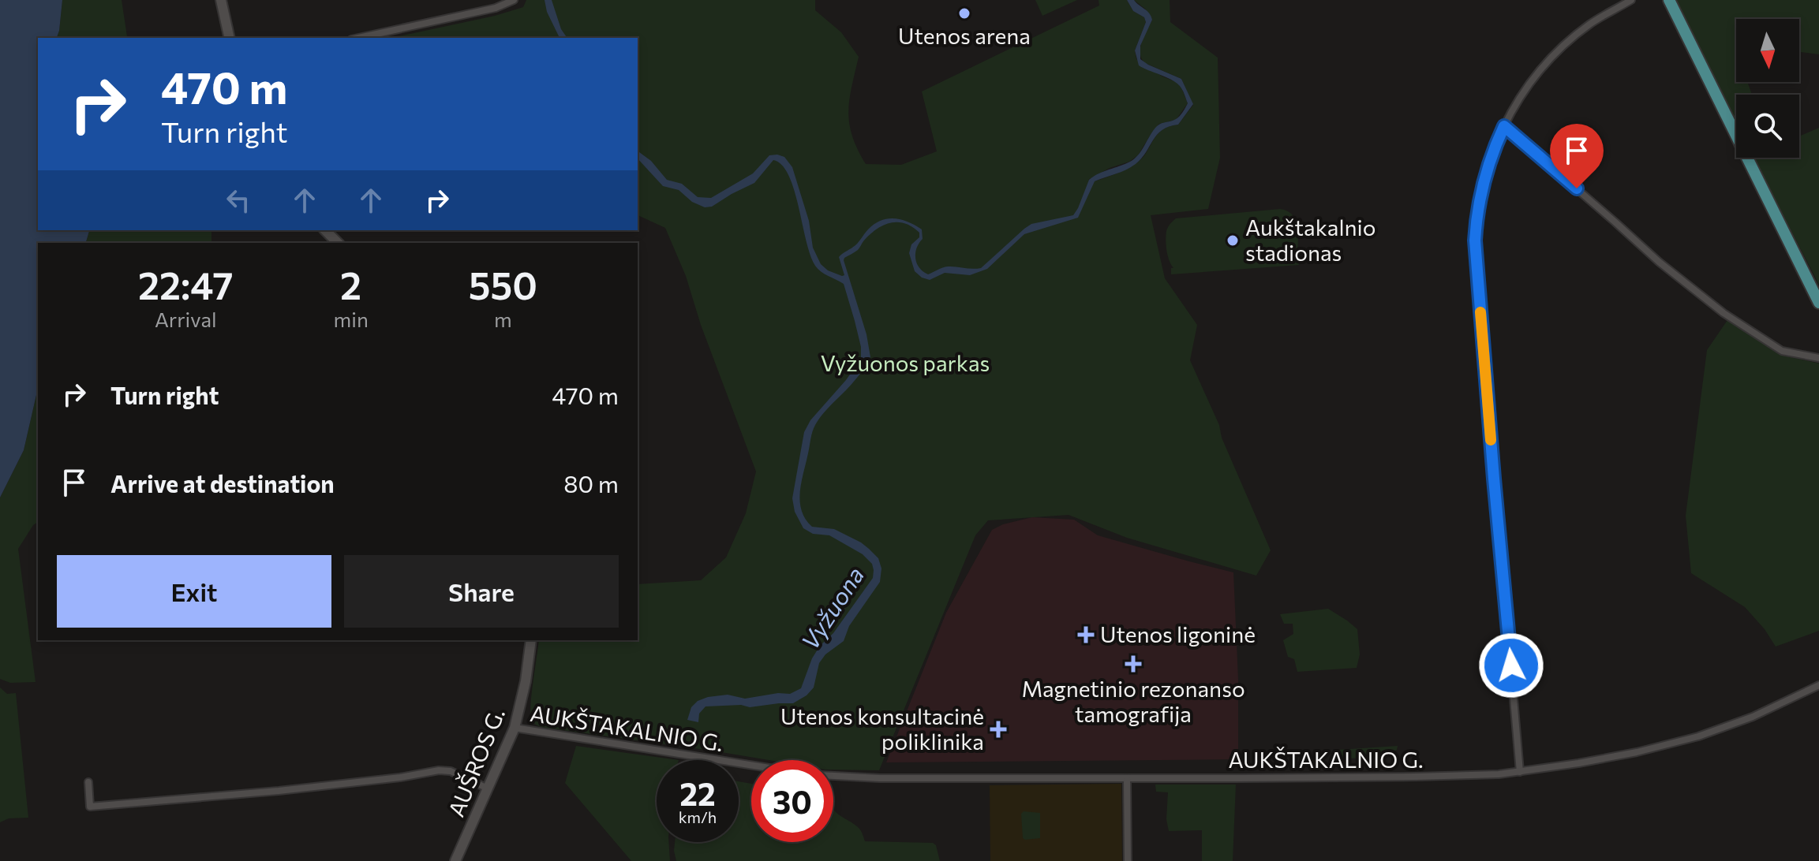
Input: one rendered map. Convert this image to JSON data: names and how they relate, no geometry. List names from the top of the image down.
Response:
{
  "streets": {
    "street": ["AUKŠTAKALNIO G.", "AUŠROS G."]
  },
  "crossings": [
    ["AUKŠTAKALNIO G.", "AUŠROS G."]
  ],
  "water": ["Vyžuona"],
  "parks": ["Vyžuonos parkas"],
  "places": {
    "other": ["Utenos arena", "Aukštakalnio stadionas"],
    "health": ["Utenos ligoninė", "Magnetinio rezonanso tamografija", "Utenos konsultacinė poliklinika"]
  },
  "north": "bottom",
  "page": {
    "turn": ["470 m", "Turn right"],
    "eta": [
      "22:47",
      "Arrival",
      "2",
      "min",
      "550",
      "m"
    ],
    "list": [
      {
        "name": "Turn right",
        "value": "470 m"
      },
      {
        "name": "Arrive at destination",
        "value": "80 m"
      }
    ],
    "buttons": ["Exit", "Share"],
    "speed": "22 km/h",
    "limit": "30"
  }
}
